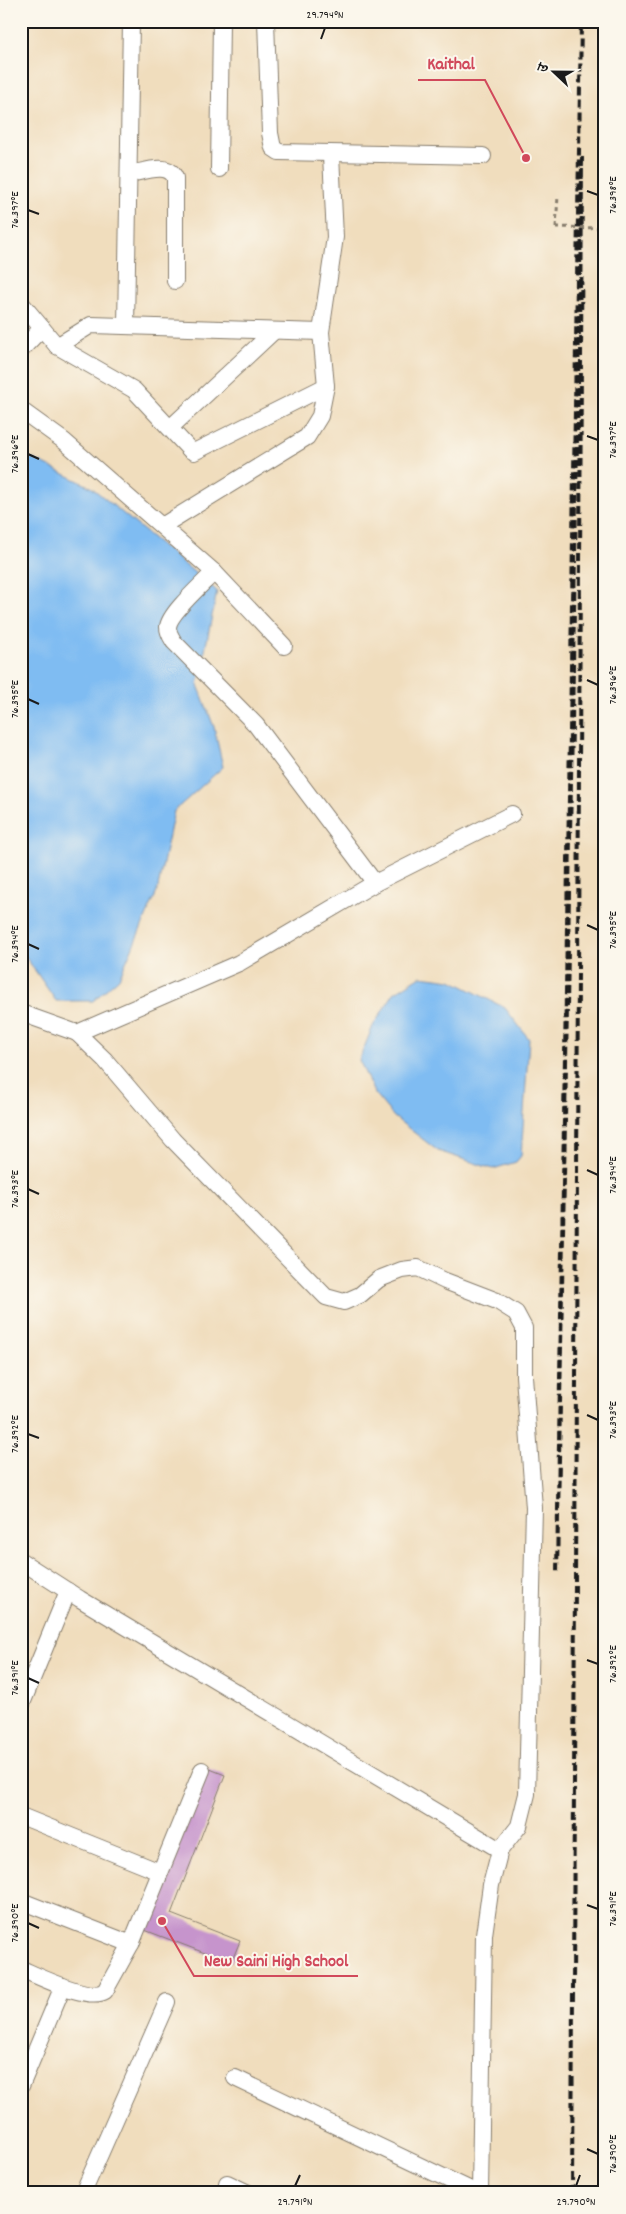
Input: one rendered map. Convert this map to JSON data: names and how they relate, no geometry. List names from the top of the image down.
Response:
{
  "places": ["Kaithal", "New Saini High School"],
  "north": "left",
  "coordinates": [
    "29.794°N",
    "76.398°E",
    "76.397°E",
    "76.396°E",
    "76.395°E",
    "76.394°E",
    "76.393°E",
    "76.392°E",
    "76.391°E",
    "76.390°E",
    "29.791°N",
    "29.790°N"
  ]
}
